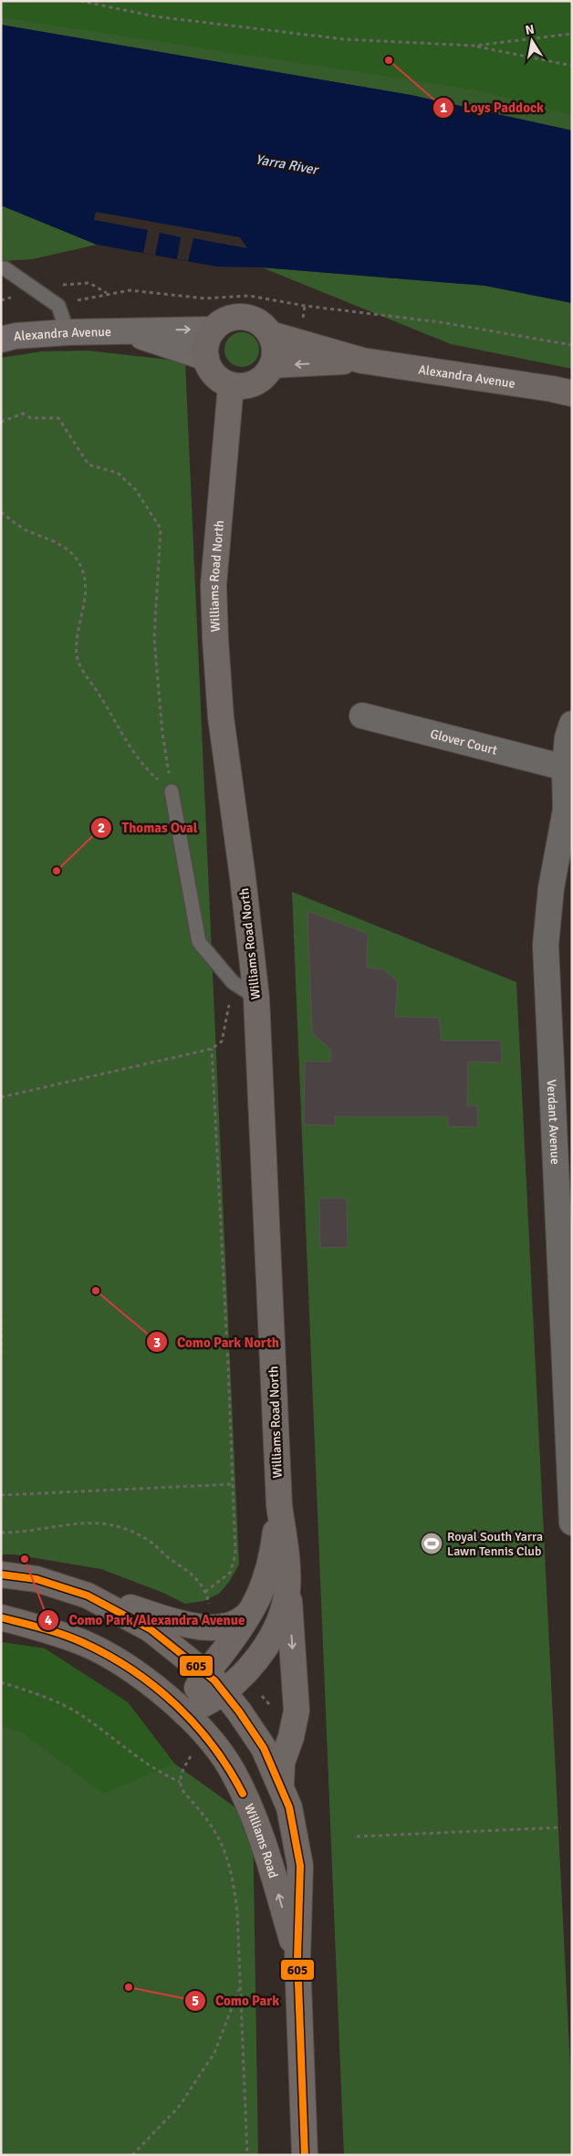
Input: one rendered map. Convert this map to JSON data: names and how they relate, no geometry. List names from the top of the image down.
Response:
{
  "streets": {
    "main road": ["Alexandra Avenue", "Williams Road North", "Williams Road"],
    "street": ["Glover Court", "Verdant Avenue"]
  },
  "crossings": [
    ["Alexandra Avenue", "Williams Road North"],
    ["Williams Road North", "Williams Road"],
    ["Glover Court", "Verdant Avenue"]
  ],
  "water": ["Yarra River"],
  "places": {
    "other": [
      "Loys Paddock",
      "Thomas Oval",
      "Como Park North",
      "Como Park/Alexandra Avenue",
      "Como Park"
    ],
    "sports": ["Royal South Yarra Lawn Tennis Club"]
  },
  "lines": ["transit line 605"],
  "north": "top"
}
